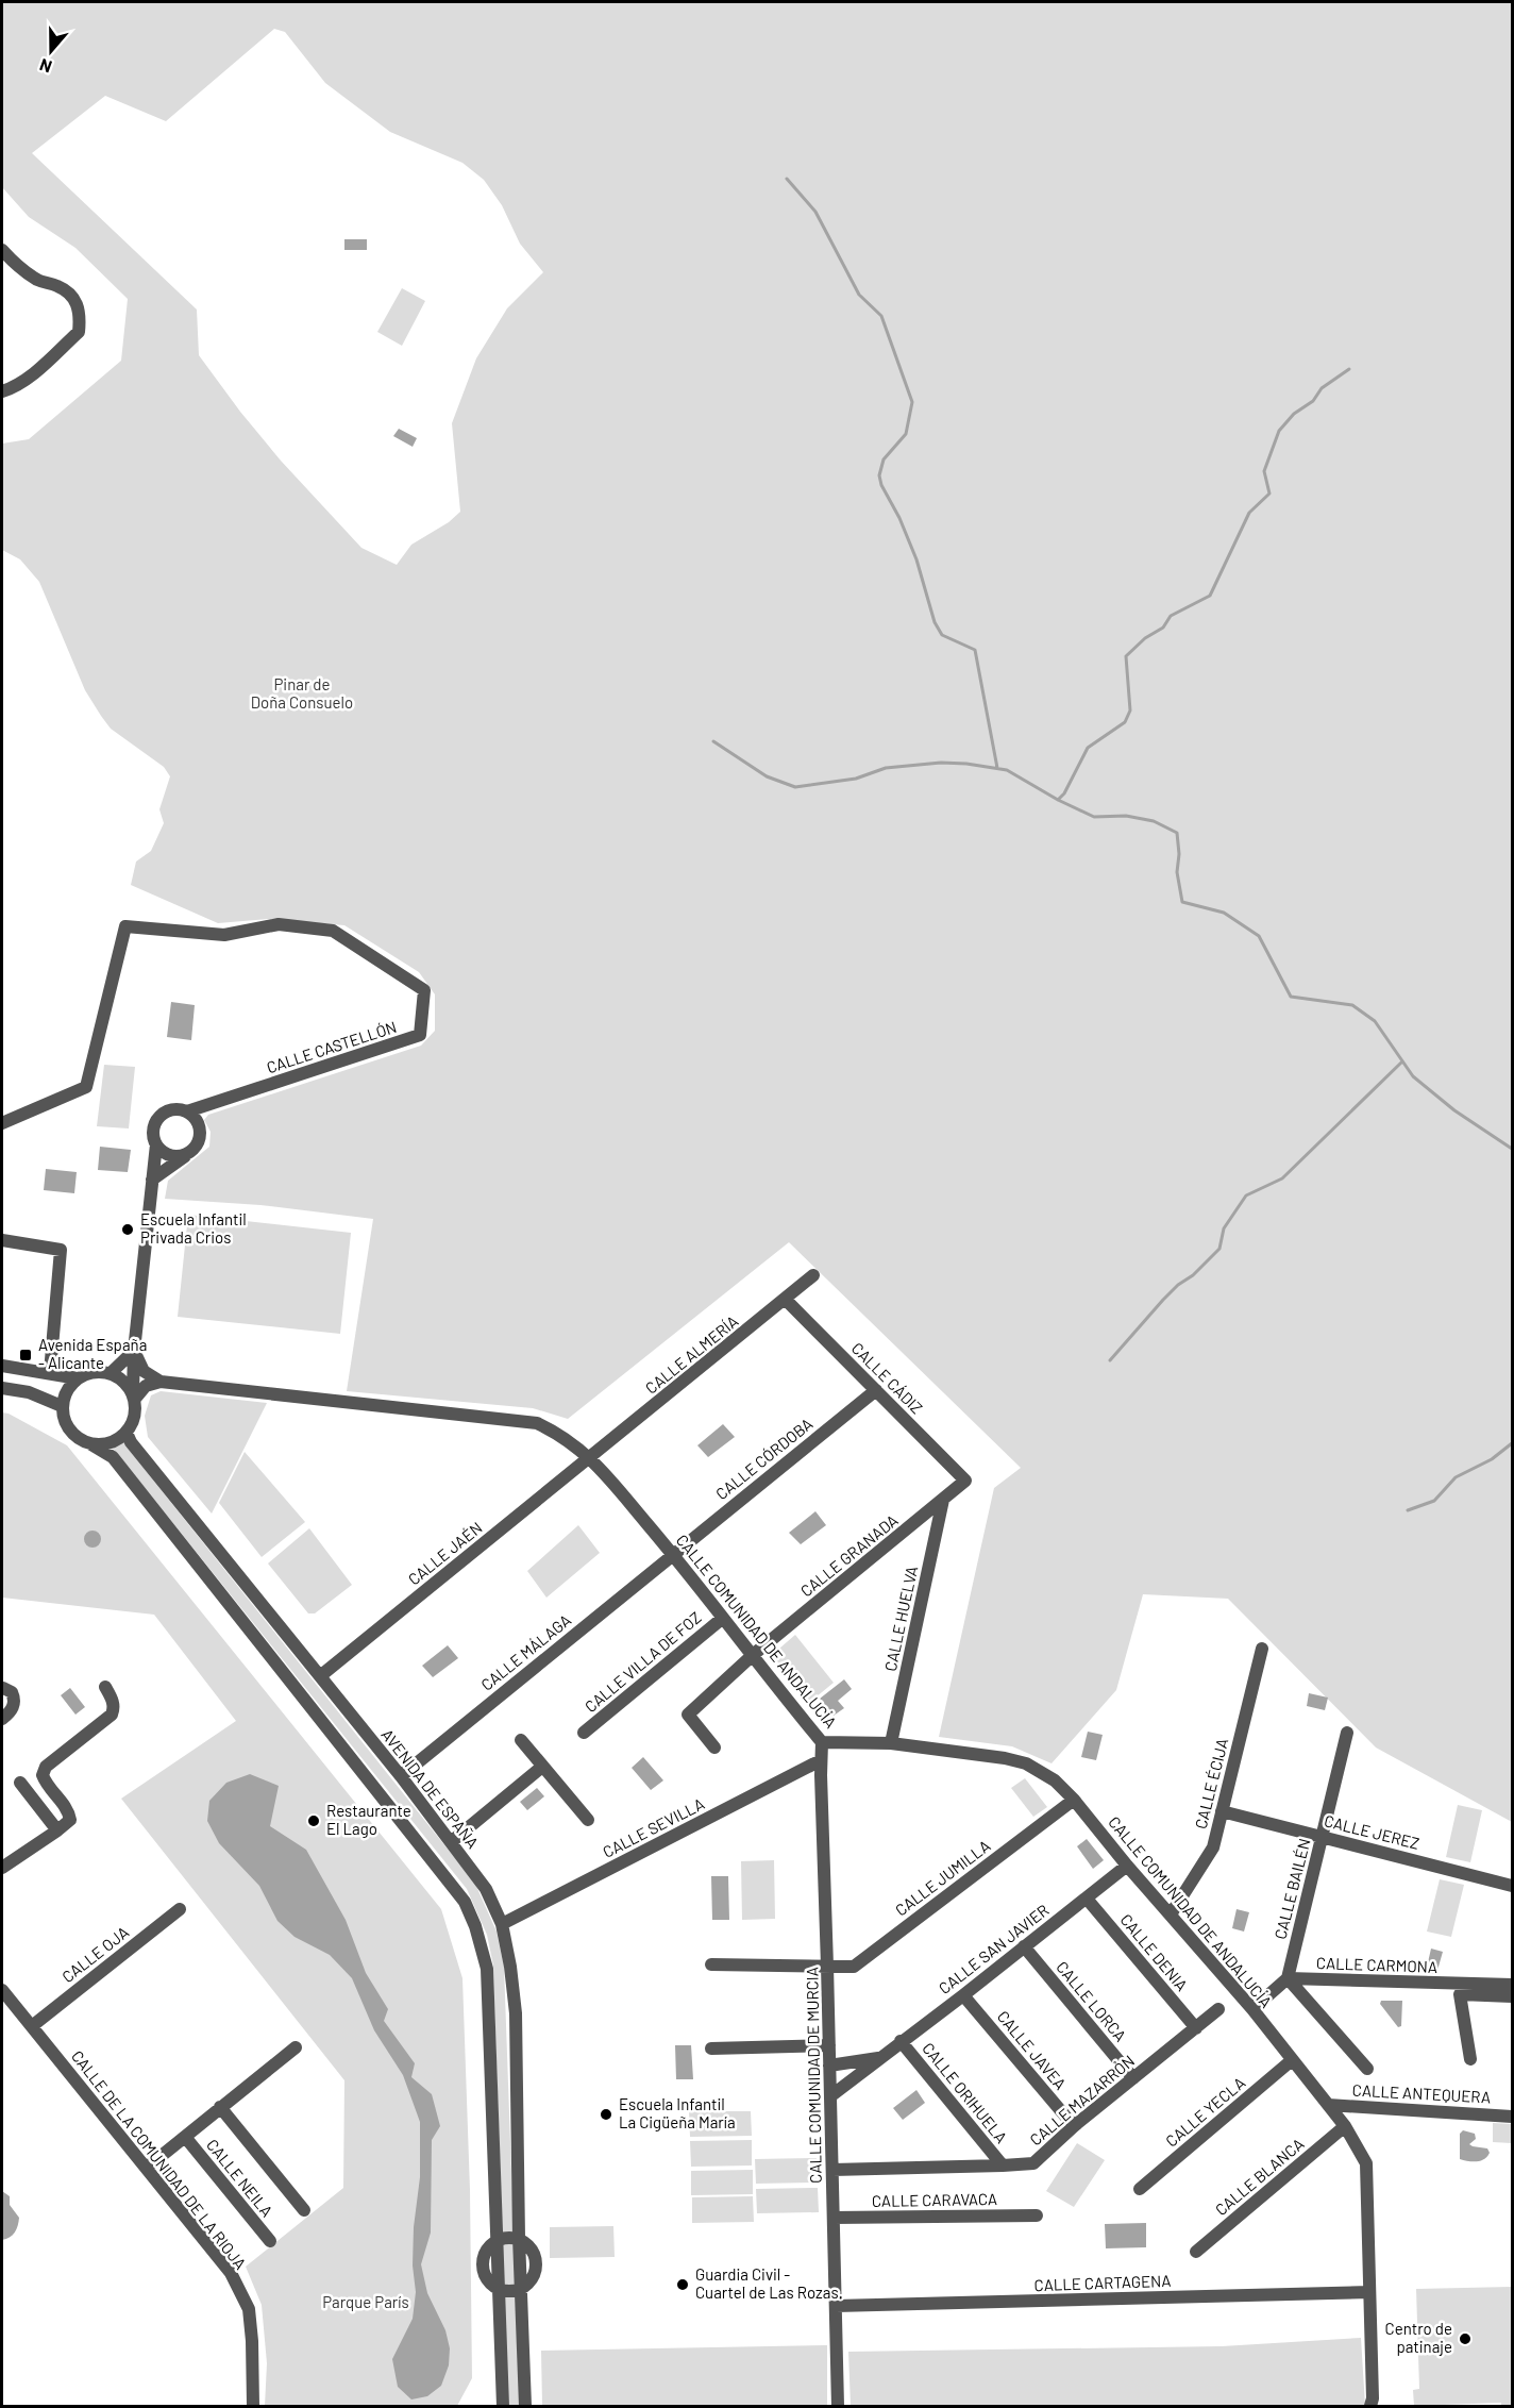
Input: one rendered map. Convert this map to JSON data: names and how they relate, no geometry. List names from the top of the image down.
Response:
{
  "streets": {
    "street": [
      "CALLE CASTELLÓN",
      "CALLE ALMERÍA",
      "CALLE CÁDIZ",
      "CALLE CÓRDOBA",
      "CALLE JAÉN",
      "CALLE GRANADA",
      "CALLE HUELVA",
      "CALLE COMUNIDAD DE ANDALUCÍA",
      "CALLE MÁLAGA",
      "CALLE VILLA DE FOZ",
      "CALLE ÉCIJA",
      "AVENIDA DE ESPAÑA",
      "CALLE SEVILLA",
      "CALLE JEREZ",
      "CALLE JUMILLA",
      "CALLE BAILÉN",
      "CALLE SAN JAVIER",
      "CALLE DENIA",
      "CALLE OJA",
      "CALLE CARMONA",
      "CALLE LORCA",
      "CALLE JAVEA",
      "CALLE COMUNIDAD DE MURCIA",
      "CALLE ORIHUELA",
      "CALLE ANTEQUERA",
      "CALLE MAZARRÓN",
      "CALLE YECLA",
      "CALLE DE LA COMUNIDAD DE LA RIOJA",
      "CALLE BLANCA",
      "CALLE NEILA",
      "CALLE CARAVACA",
      "CALLE CARTAGENA"
    ]
  },
  "crossings": [
    ["CALLE ALMERÍA", "CALLE CÁDIZ"],
    ["CALLE ALMERÍA", "CALLE JAÉN"],
    ["CALLE ALMERÍA", "CALLE COMUNIDAD DE ANDALUCÍA"],
    ["CALLE CÁDIZ", "CALLE CÓRDOBA"],
    ["CALLE CÁDIZ", "CALLE GRANADA"],
    ["CALLE CÓRDOBA", "CALLE COMUNIDAD DE ANDALUCÍA"],
    ["CALLE CÓRDOBA", "CALLE MÁLAGA"],
    ["CALLE JAÉN", "CALLE COMUNIDAD DE ANDALUCÍA"],
    ["CALLE JAÉN", "AVENIDA DE ESPAÑA"],
    ["CALLE GRANADA", "CALLE HUELVA"],
    ["CALLE GRANADA", "CALLE COMUNIDAD DE ANDALUCÍA"],
    ["CALLE HUELVA", "CALLE COMUNIDAD DE ANDALUCÍA"],
    ["CALLE COMUNIDAD DE ANDALUCÍA", "CALLE MÁLAGA"],
    ["CALLE COMUNIDAD DE ANDALUCÍA", "CALLE VILLA DE FOZ"],
    ["CALLE COMUNIDAD DE ANDALUCÍA", "CALLE ÉCIJA"],
    ["CALLE COMUNIDAD DE ANDALUCÍA", "CALLE JUMILLA"],
    ["CALLE COMUNIDAD DE ANDALUCÍA", "CALLE SAN JAVIER"],
    ["CALLE COMUNIDAD DE ANDALUCÍA", "CALLE COMUNIDAD DE MURCIA"],
    ["CALLE COMUNIDAD DE ANDALUCÍA", "CALLE ANTEQUERA"],
    ["CALLE COMUNIDAD DE ANDALUCÍA", "CALLE YECLA"],
    ["CALLE COMUNIDAD DE ANDALUCÍA", "CALLE BLANCA"],
    ["CALLE COMUNIDAD DE ANDALUCÍA", "CALLE CARTAGENA"],
    ["CALLE MÁLAGA", "AVENIDA DE ESPAÑA"],
    ["CALLE ÉCIJA", "CALLE JEREZ"],
    ["AVENIDA DE ESPAÑA", "CALLE SEVILLA"],
    ["CALLE SEVILLA", "CALLE COMUNIDAD DE MURCIA"],
    ["CALLE JEREZ", "CALLE BAILÉN"],
    ["CALLE JUMILLA", "CALLE COMUNIDAD DE MURCIA"],
    ["CALLE BAILÉN", "CALLE CARMONA"],
    ["CALLE SAN JAVIER", "CALLE DENIA"],
    ["CALLE SAN JAVIER", "CALLE LORCA"],
    ["CALLE SAN JAVIER", "CALLE JAVEA"],
    ["CALLE SAN JAVIER", "CALLE COMUNIDAD DE MURCIA"],
    ["CALLE SAN JAVIER", "CALLE ORIHUELA"],
    ["CALLE DENIA", "CALLE MAZARRÓN"],
    ["CALLE OJA", "CALLE DE LA COMUNIDAD DE LA RIOJA"],
    ["CALLE LORCA", "CALLE MAZARRÓN"],
    ["CALLE JAVEA", "CALLE MAZARRÓN"],
    ["CALLE COMUNIDAD DE MURCIA", "CALLE MAZARRÓN"],
    ["CALLE COMUNIDAD DE MURCIA", "CALLE CARAVACA"],
    ["CALLE COMUNIDAD DE MURCIA", "CALLE CARTAGENA"],
    ["CALLE ORIHUELA", "CALLE MAZARRÓN"],
    ["CALLE DE LA COMUNIDAD DE LA RIOJA", "CALLE NEILA"]
  ],
  "parks": ["Pinar de Doña Consuelo", "Parque París"],
  "places": {
    "other": [
      "Escuela Infantil Privada Crios",
      "Restaurante El Lago",
      "Escuela Infantil La Cigüeña María",
      "Guardia Civil - Cuartel de Las Rozas.",
      "Centro de patinaje"
    ],
    "transit": ["Avenida España - Alicante"]
  },
  "north": "bottom"
}
